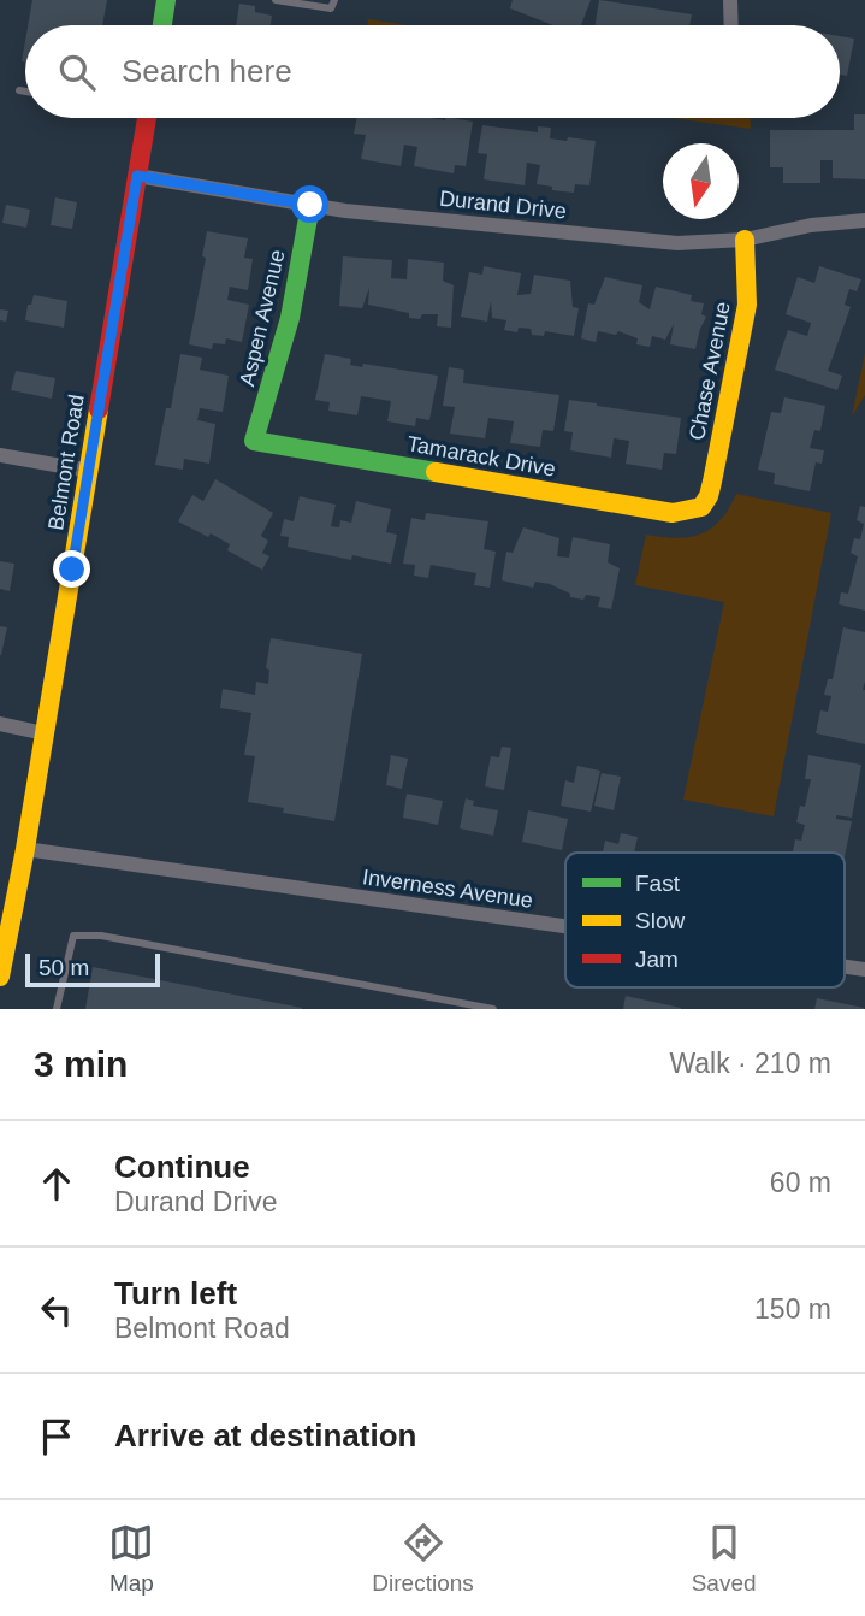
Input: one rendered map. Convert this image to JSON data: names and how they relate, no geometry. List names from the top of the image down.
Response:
{
  "streets": {
    "street": [
      "Durand Drive",
      "Aspen Avenue",
      "Chase Avenue",
      "Tamarack Drive",
      "Belmont Road",
      "Inverness Avenue"
    ]
  },
  "crossings": [
    ["Durand Drive", "Aspen Avenue"],
    ["Durand Drive", "Chase Avenue"],
    ["Durand Drive", "Belmont Road"],
    ["Aspen Avenue", "Tamarack Drive"],
    ["Chase Avenue", "Tamarack Drive"],
    ["Belmont Road", "Inverness Avenue"]
  ],
  "legend": ["Fast", "Slow", "Jam"],
  "scale_bar": "50 m",
  "north": "bottom",
  "page": {
    "search": "Search here",
    "scale": "50 m",
    "heading": ["3 min", "Walk · 210 m"],
    "list": [
      ["Continue", "Durand Drive", "60 m"],
      ["Turn left", "Belmont Road", "150 m"],
      "Arrive at destination"
    ],
    "nav": ["Map", "Directions", "Saved"]
  }
}
